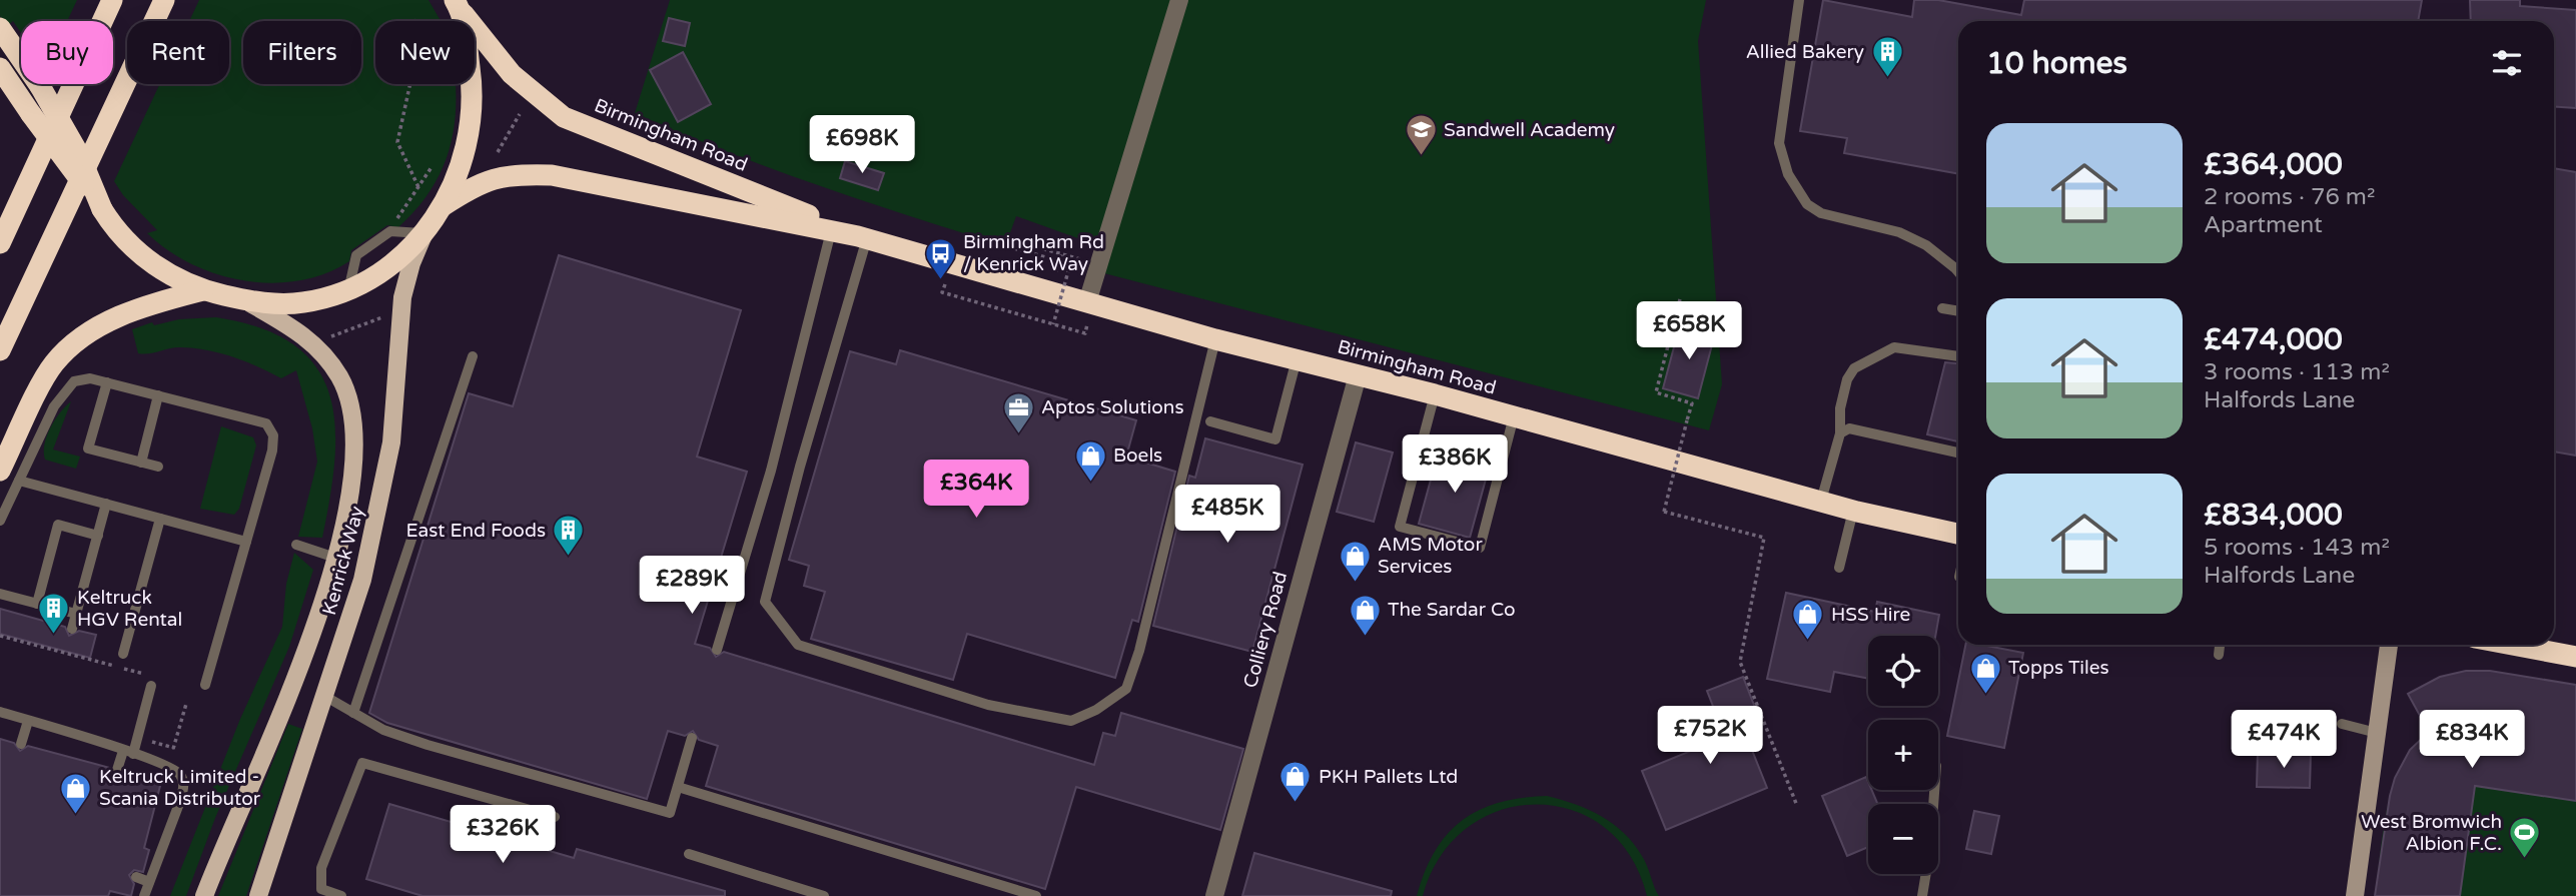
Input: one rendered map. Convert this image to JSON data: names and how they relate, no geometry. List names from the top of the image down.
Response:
{
  "streets": {
    "highway": ["Birmingham Road"],
    "main road": ["Kenrick Way"],
    "street": ["Colliery Road"]
  },
  "crossings": [
    ["Birmingham Road", "Colliery Road"]
  ],
  "places": {
    "building": ["Allied Bakery", "East End Foods", "Keltruck HGV Rental"],
    "school or university": ["Sandwell Academy"],
    "bus stop": ["Birmingham Rd / Kenrick Way"],
    "office": ["Aptos Solutions"],
    "shop": [
      "Boels",
      "AMS Motor Services",
      "The Sardar Co",
      "HSS Hire",
      "Topps Tiles",
      "PKH Pallets Ltd",
      "Keltruck Limited - Scania Distributor"
    ],
    "sports": ["West Bromwich Albion F.C."]
  },
  "page": {
    "chip": [
      "Buy",
      "Rent",
      "Filters",
      "New"
    ],
    "heading": "10 homes",
    "list": [
      {
        "name": "£364,000",
        "note": "2 rooms · 76 m² · Apartment"
      },
      {
        "name": "£474,000",
        "note": "3 rooms · 113 m² · Halfords Lane"
      },
      {
        "name": "£834,000",
        "note": "5 rooms · 143 m² · Halfords Lane"
      }
    ],
    "price": [
      "£698K",
      "£658K",
      "£386K",
      "£364K",
      "£485K",
      "£289K",
      "£752K",
      "£474K",
      "£834K",
      "£326K"
    ],
    "map_buttons": ["+", "−"]
  }
}
